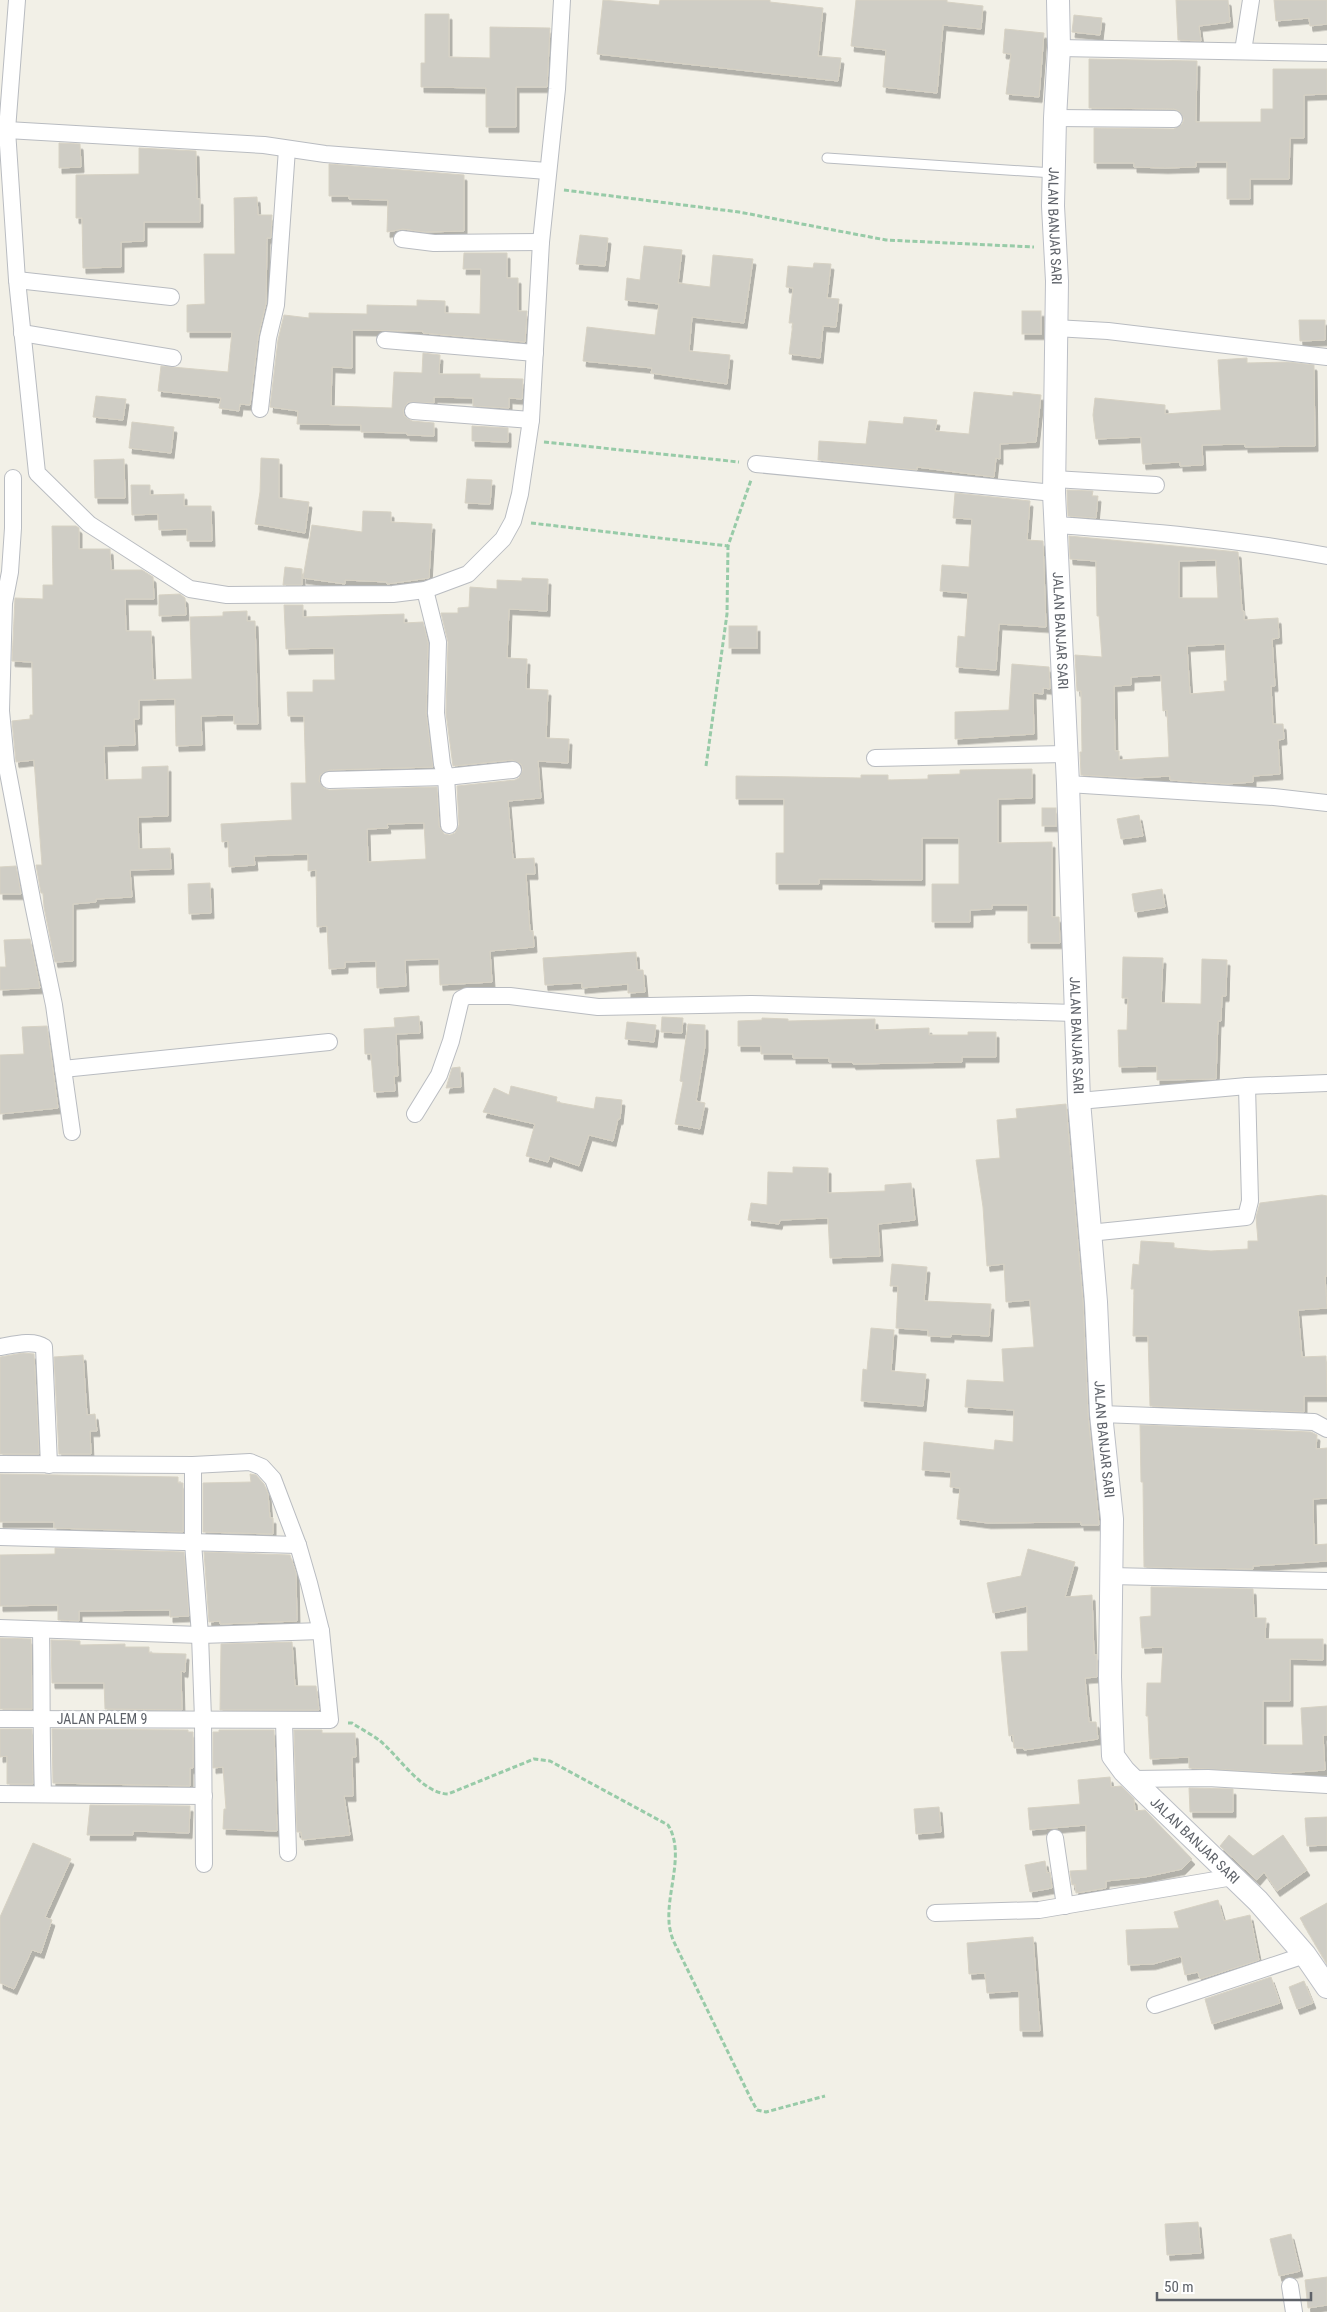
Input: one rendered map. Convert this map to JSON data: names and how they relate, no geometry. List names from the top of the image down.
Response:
{
  "streets": {
    "street": ["JALAN BANJAR SARI", "JALAN PALEM 9"]
  },
  "scale_bar": "50 m"
}
